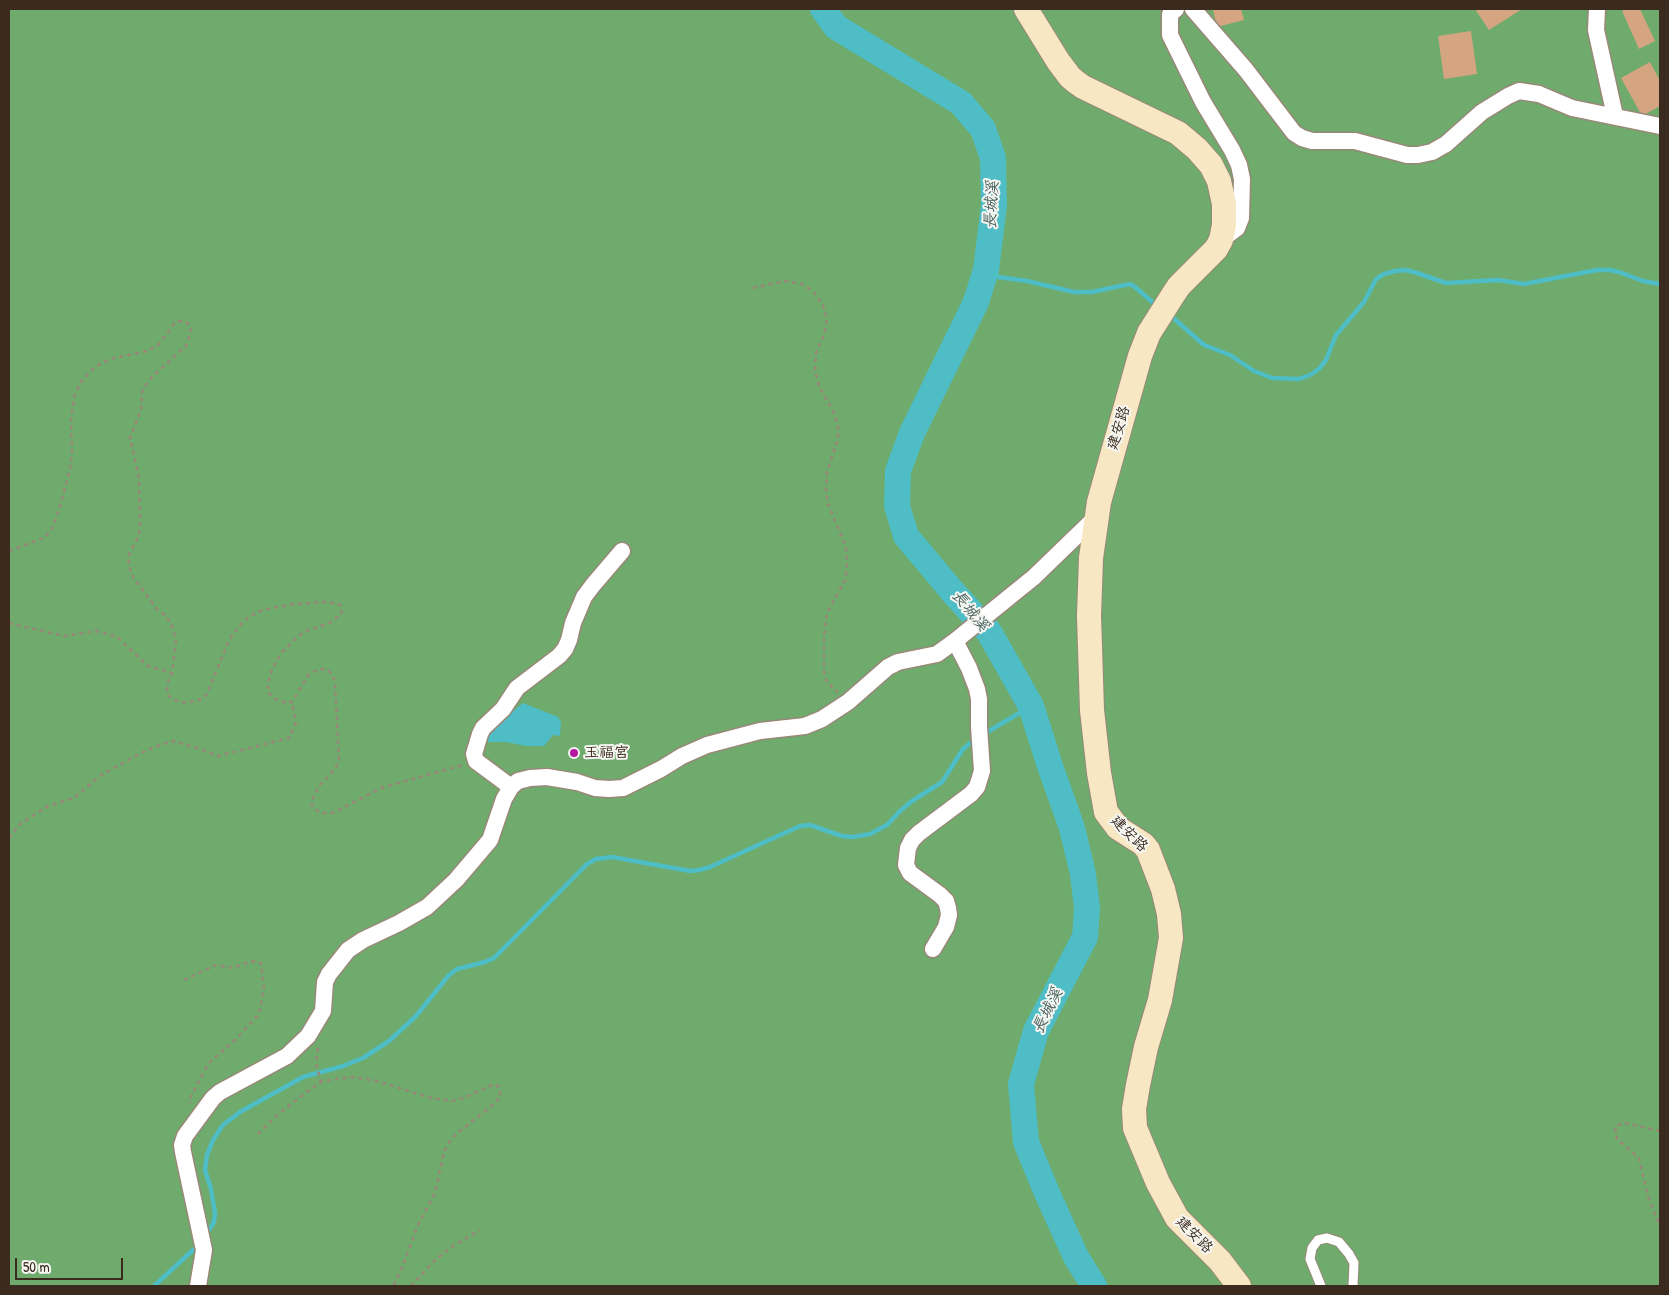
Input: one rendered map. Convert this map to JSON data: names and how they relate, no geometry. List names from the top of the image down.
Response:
{
  "streets": {
    "street": ["建安路"]
  },
  "water": ["長城溪"],
  "places": ["玉福宮"],
  "scale_bar": "50 m"
}
